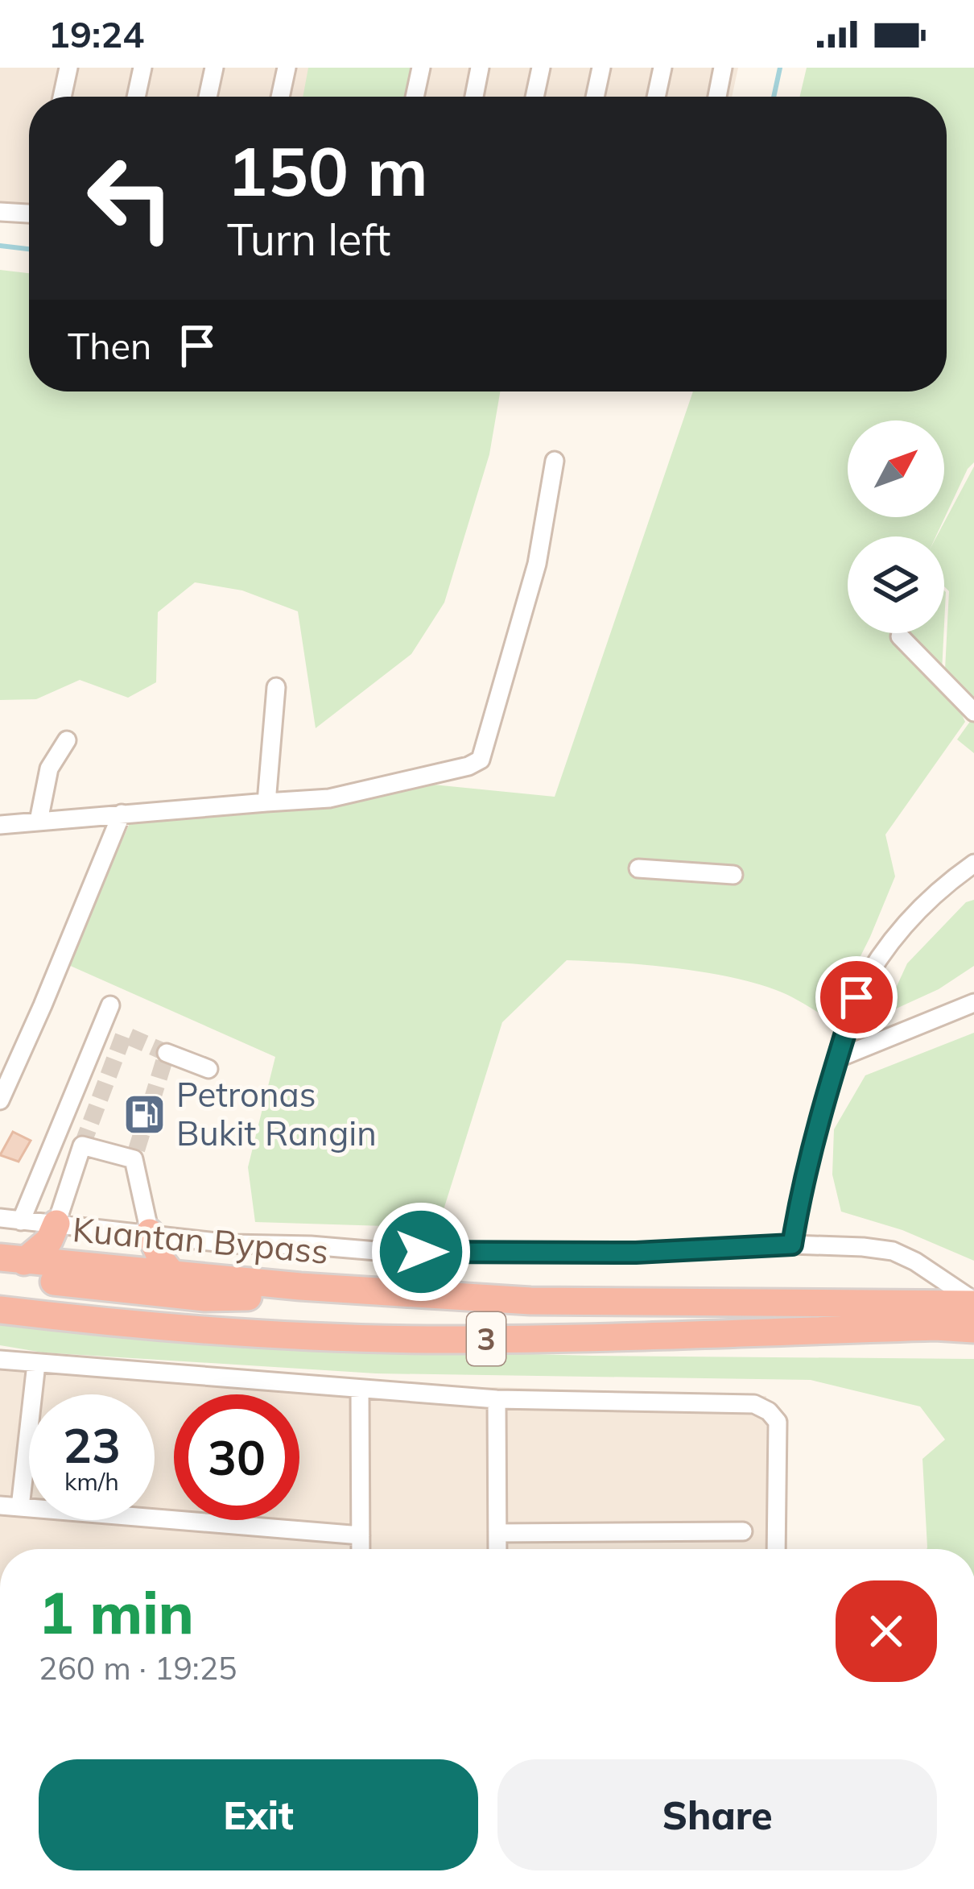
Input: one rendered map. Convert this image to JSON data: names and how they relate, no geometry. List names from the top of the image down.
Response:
{
  "streets": {
    "highway": ["Kuantan Bypass", "3"]
  },
  "places": {
    "fuel station": ["Petronas Bukit Rangin"]
  },
  "north": "top right",
  "page": {
    "status": "19:24",
    "turn": ["150 m", "Turn left"],
    "then": "Then",
    "speed": "23 km/h",
    "limit": "30",
    "heading": ["1 min", "260 m · 19:25"],
    "buttons": ["Exit", "Share"]
  }
}
